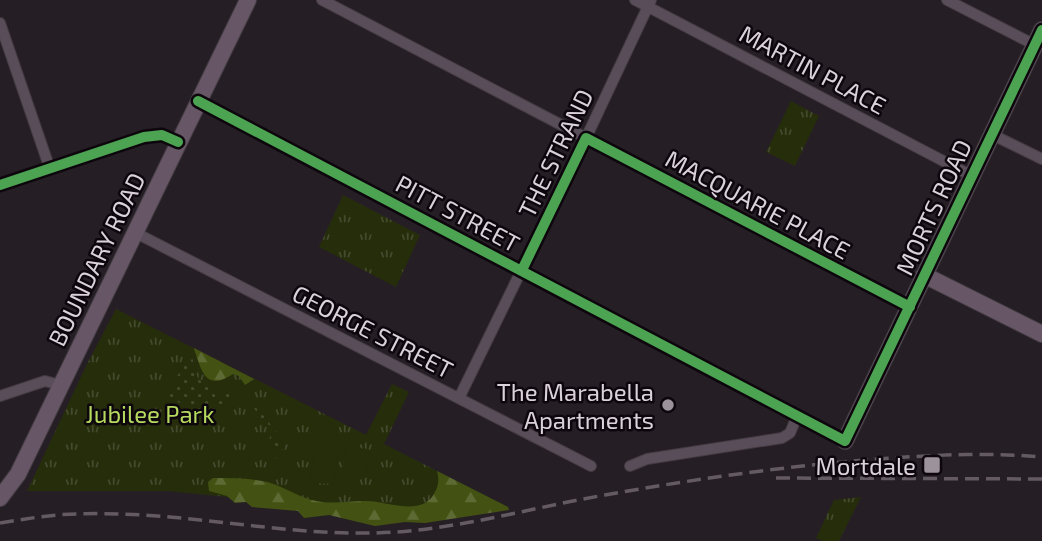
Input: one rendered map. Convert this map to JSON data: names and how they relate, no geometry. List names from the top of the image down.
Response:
{
  "streets": {
    "street": [
      "MARTIN PLACE",
      "THE STRAND",
      "MACQUARIE PLACE",
      "MORTS ROAD",
      "PITT STREET",
      "BOUNDARY ROAD",
      "GEORGE STREET"
    ]
  },
  "crossings": [
    ["MARTIN PLACE", "THE STRAND"],
    ["MARTIN PLACE", "MORTS ROAD"],
    ["THE STRAND", "MACQUARIE PLACE"],
    ["THE STRAND", "PITT STREET"],
    ["THE STRAND", "GEORGE STREET"],
    ["MACQUARIE PLACE", "MORTS ROAD"],
    ["MORTS ROAD", "PITT STREET"],
    ["PITT STREET", "BOUNDARY ROAD"],
    ["BOUNDARY ROAD", "GEORGE STREET"]
  ],
  "parks": ["Jubilee Park"],
  "places": {
    "other": ["The Marabella Apartments"],
    "transit": ["Mortdale"]
  }
}
